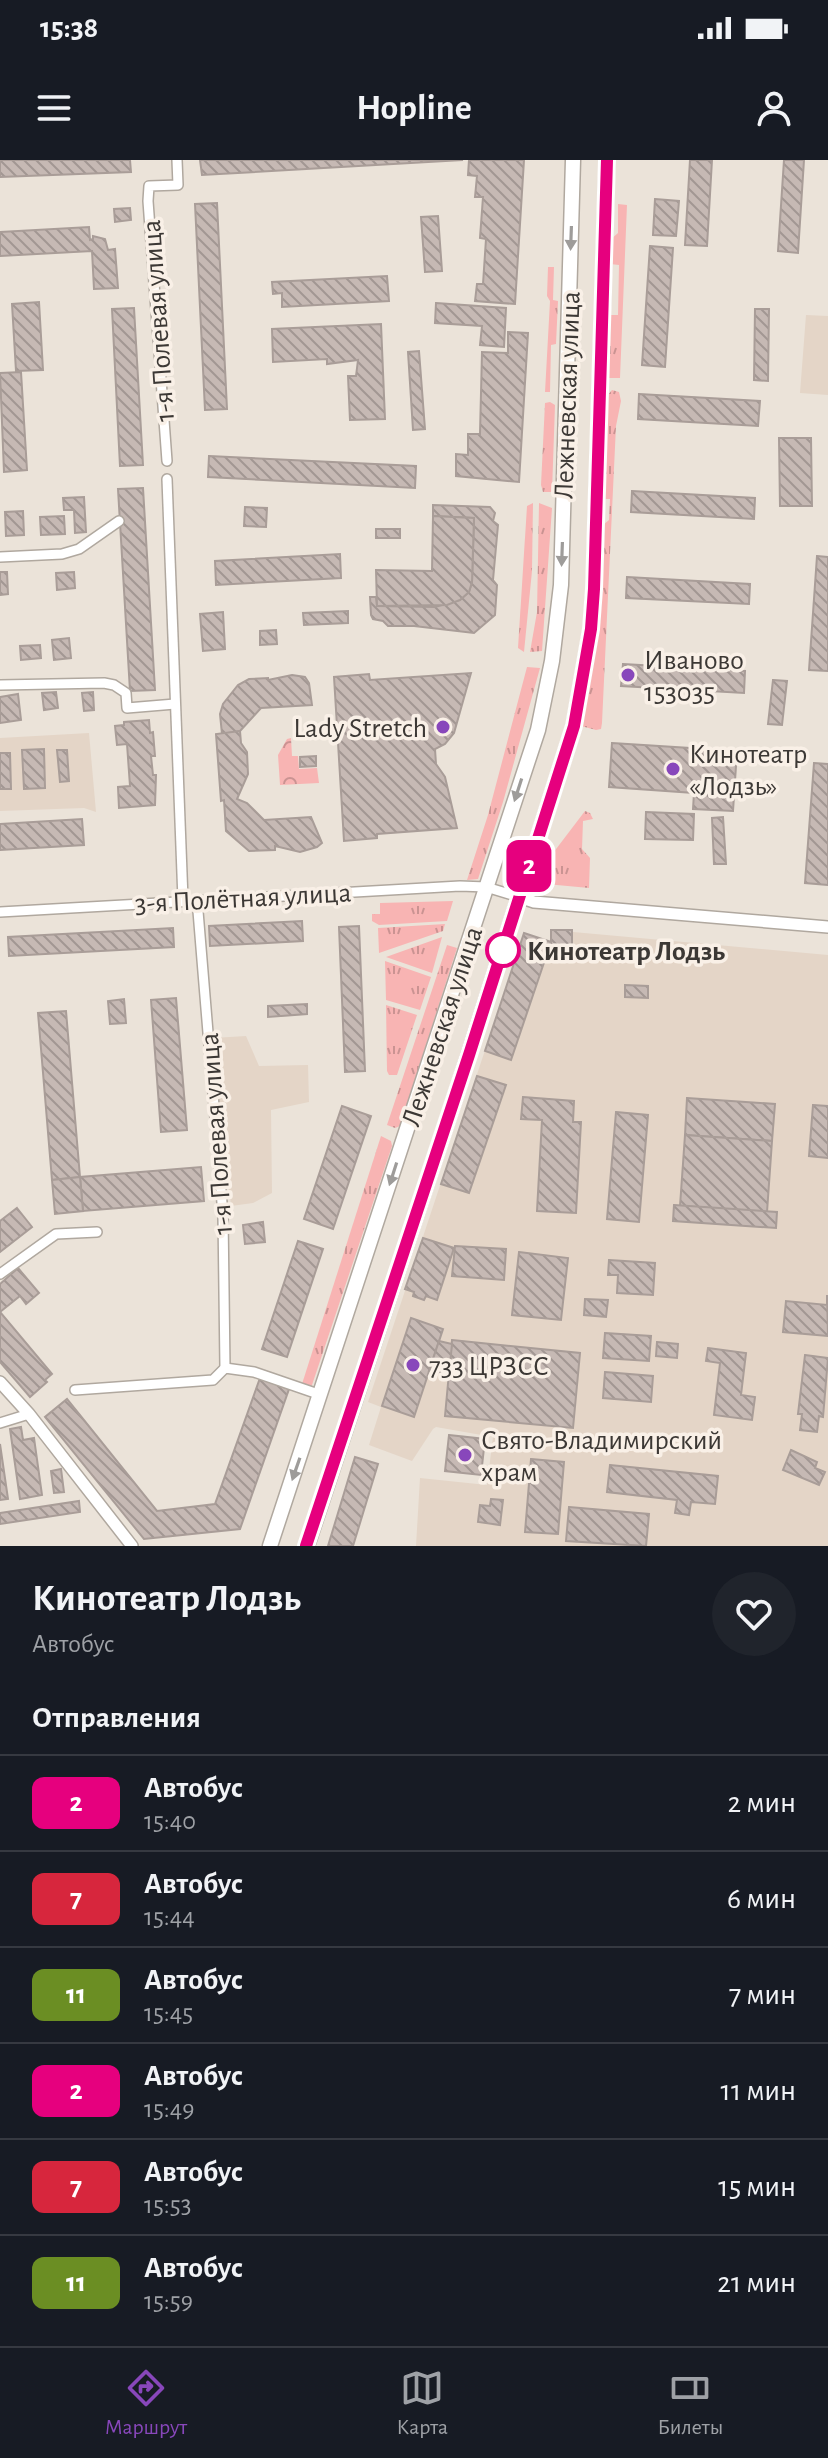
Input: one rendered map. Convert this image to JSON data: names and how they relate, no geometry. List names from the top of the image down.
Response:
{
  "streets": {
    "highway": ["Лежневская улица"],
    "street": ["1-я Полевая улица", "3-я Полётная улица"]
  },
  "crossings": [
    ["1-я Полевая улица", "3-я Полётная улица"],
    ["Лежневская улица", "3-я Полётная улица"]
  ],
  "places": [
    "Иваново 153035",
    "Lady Stretch",
    "Кинотеатр «Лодзь»",
    "Кинотеатр Лодзь",
    "733 ЦРЗСС",
    "Свято-Владимирский храм"
  ],
  "lines": ["bus line 2"],
  "page": {
    "status": "15:38",
    "header": "Hopline",
    "on_map": "2",
    "heading": [
      ["Кинотеатр Лодзь", "Автобус"],
      "Отправления"
    ],
    "list": [
      {
        "mark": "2",
        "name": "Автобус",
        "note": "15:40",
        "value": "2 мин"
      },
      {
        "mark": "7",
        "name": "Автобус",
        "note": "15:44",
        "value": "6 мин"
      },
      {
        "mark": "11",
        "name": "Автобус",
        "note": "15:45",
        "value": "7 мин"
      },
      {
        "mark": "2",
        "name": "Автобус",
        "note": "15:49",
        "value": "11 мин"
      },
      {
        "mark": "7",
        "name": "Автобус",
        "note": "15:53",
        "value": "15 мин"
      },
      {
        "mark": "11",
        "name": "Автобус",
        "note": "15:59",
        "value": "21 мин"
      }
    ],
    "tabs": ["Маршрут", "Карта", "Билеты"]
  }
}
